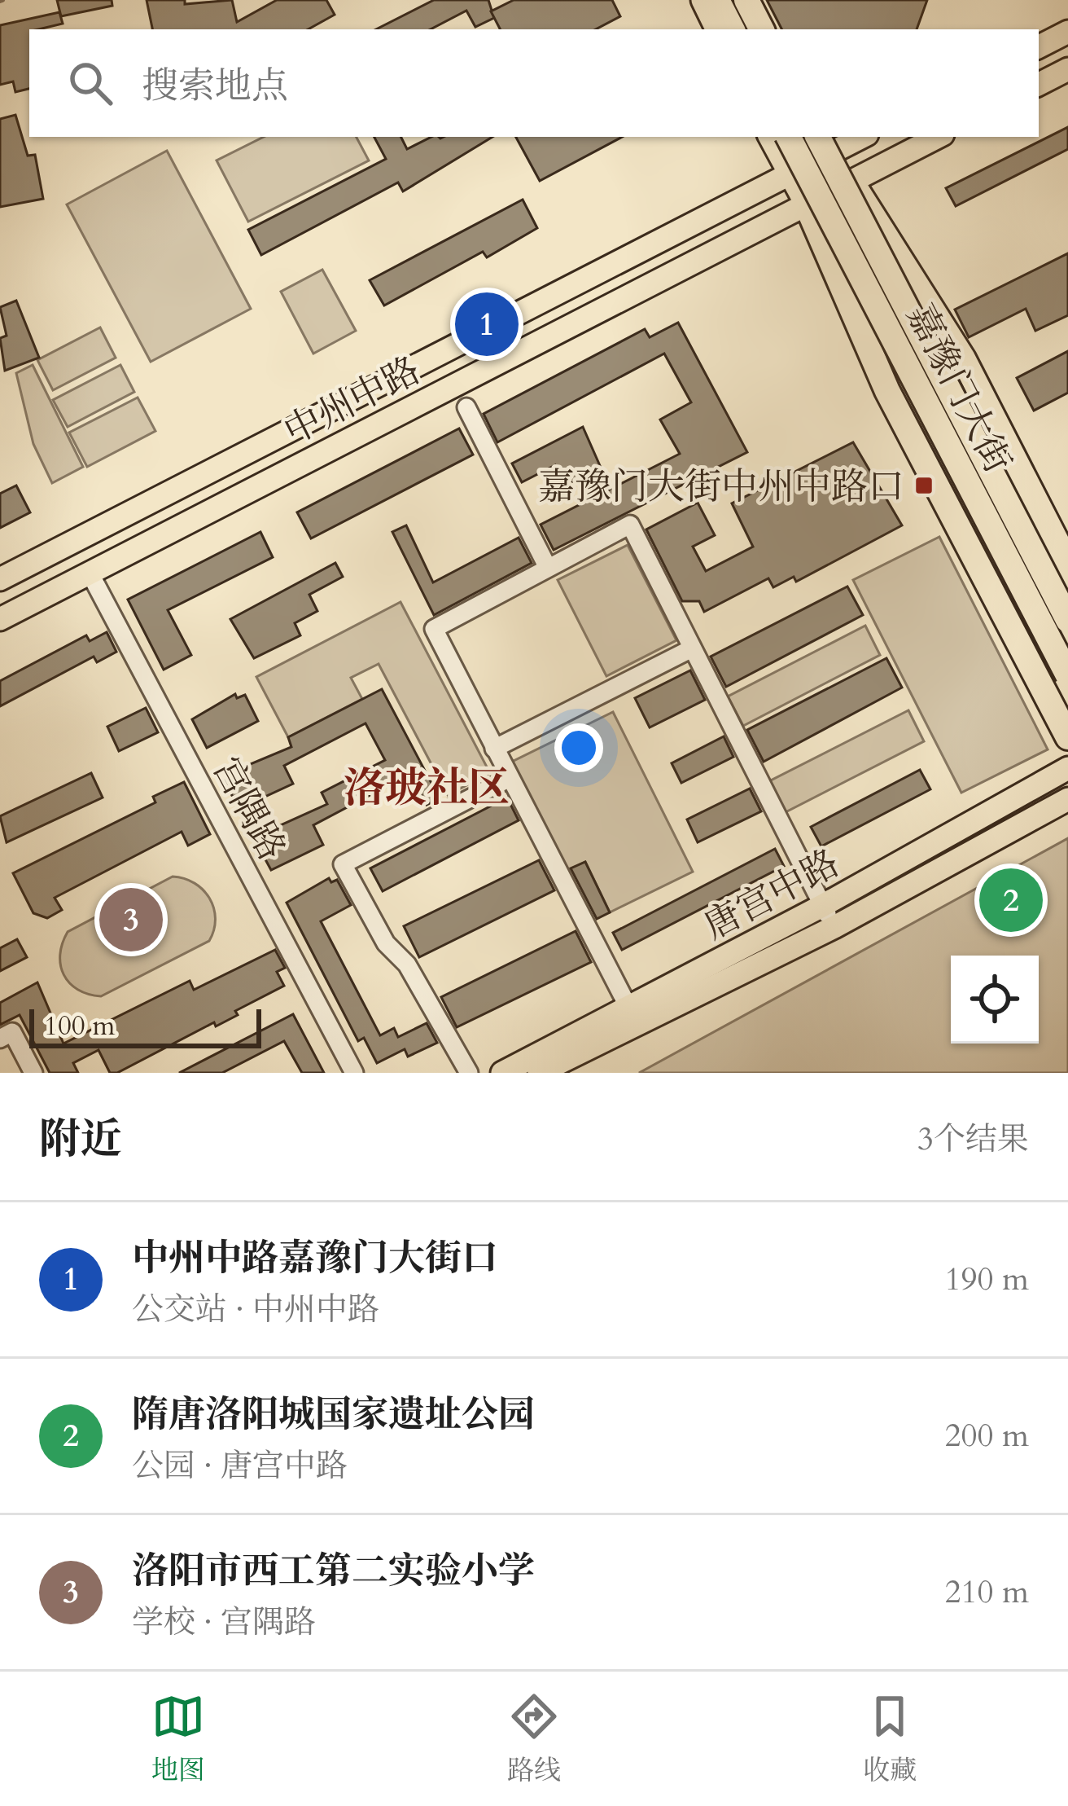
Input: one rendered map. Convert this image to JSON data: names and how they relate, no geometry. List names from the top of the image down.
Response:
{
  "streets": {
    "highway": ["嘉豫门大街"],
    "main road": ["中州中路", "唐宫中路"],
    "street": ["宫隅路"]
  },
  "crossings": [
    ["嘉豫门大街", "中州中路"],
    ["中州中路", "宫隅路"]
  ],
  "districts": ["洛玻社区"],
  "places": {
    "transit": ["嘉豫门大街中州中路口"]
  },
  "scale_bar": "100 m",
  "page": {
    "search": "搜索地点",
    "pins": ["1", "2", "3"],
    "scale": "100 m",
    "heading": ["附近", "3个结果"],
    "list": [
      {
        "mark": "1",
        "name": "中州中路嘉豫门大街口",
        "note": "公交站 · 中州中路",
        "value": "190 m"
      },
      {
        "mark": "2",
        "name": "隋唐洛阳城国家遗址公园",
        "note": "公园 · 唐宫中路",
        "value": "200 m"
      },
      {
        "mark": "3",
        "name": "洛阳市西工第二实验小学",
        "note": "学校 · 宫隅路",
        "value": "210 m"
      }
    ],
    "nav": ["地图", "路线", "收藏"]
  }
}
